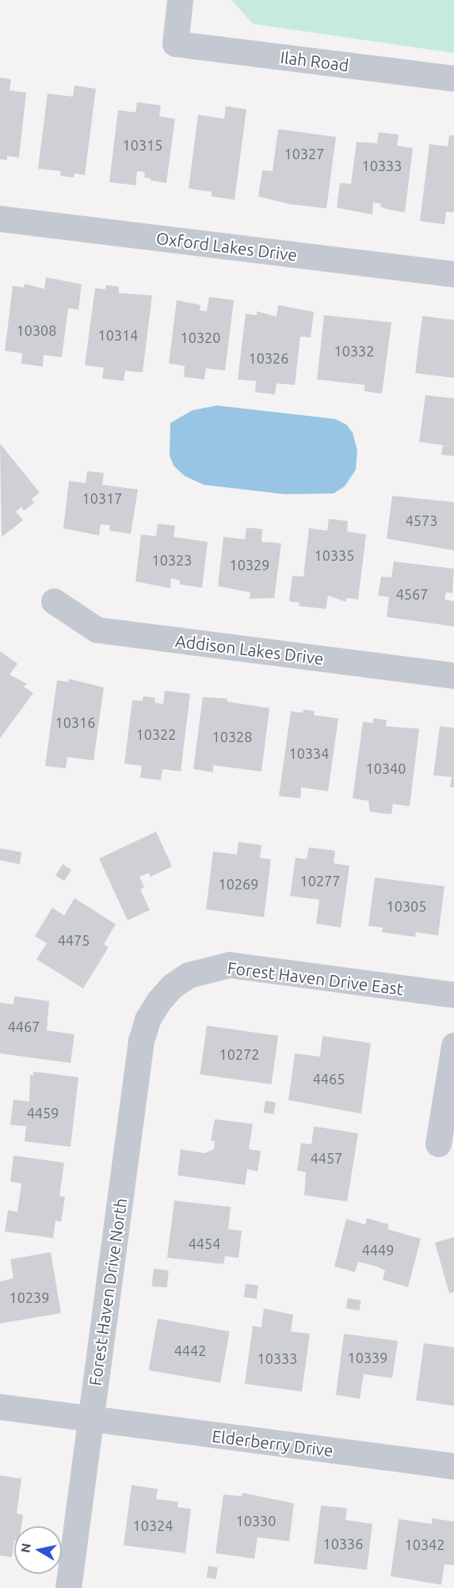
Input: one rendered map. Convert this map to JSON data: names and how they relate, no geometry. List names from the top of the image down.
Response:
{
  "streets": {
    "street": [
      "Ilah Road",
      "Oxford Lakes Drive",
      "Addison Lakes Drive",
      "Forest Haven Drive East",
      "Forest Haven Drive North",
      "Elderberry Drive"
    ]
  },
  "crossings": [
    ["Forest Haven Drive East", "Forest Haven Drive North"],
    ["Forest Haven Drive North", "Elderberry Drive"]
  ],
  "house_numbers": [
    "10315",
    "10327",
    "10333",
    "10308",
    "10314",
    "10320",
    "10332",
    "10326",
    "10317",
    "4573",
    "10335",
    "10323",
    "10329",
    "4567",
    "10316",
    "10322",
    "10328",
    "10334",
    "10340",
    "10277",
    "10269",
    "10305",
    "4475",
    "4467",
    "10272",
    "4465",
    "4459",
    "4457",
    "4454",
    "4449",
    "10239",
    "4442",
    "10339",
    "10333",
    "10330",
    "10324",
    "10336",
    "10342"
  ],
  "north": "left"
}
